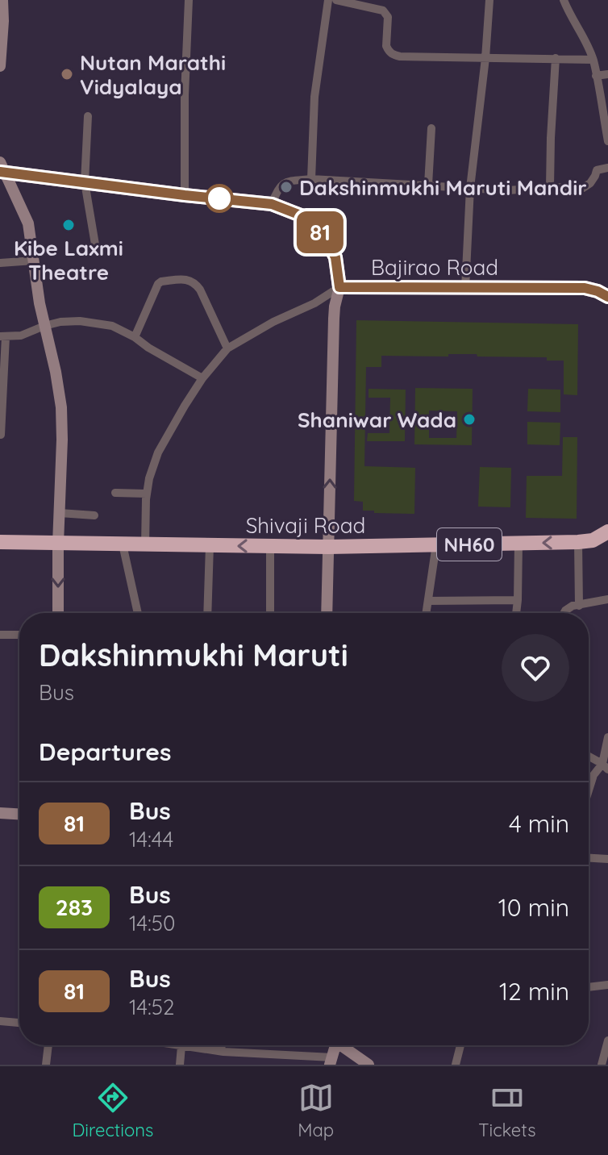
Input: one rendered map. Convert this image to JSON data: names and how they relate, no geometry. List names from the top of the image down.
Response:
{
  "streets": {
    "highway": ["Bajirao Road", "Shivaji Road", "NH60"]
  },
  "places": [
    "Nutan Marathi Vidyalaya",
    "Dakshinmukhi Maruti Mandir",
    "Kibe Laxmi Theatre",
    "Shaniwar Wada"
  ],
  "lines": ["bus line 81"],
  "page": {
    "on_map": "81",
    "heading": [
      ["Dakshinmukhi Maruti", "Bus"],
      "Departures"
    ],
    "list": [
      {
        "mark": "81",
        "name": "Bus",
        "note": "14:44",
        "value": "4 min"
      },
      {
        "mark": "283",
        "name": "Bus",
        "note": "14:50",
        "value": "10 min"
      },
      {
        "mark": "81",
        "name": "Bus",
        "note": "14:52",
        "value": "12 min"
      }
    ],
    "tabs": ["Directions", "Map", "Tickets"]
  }
}
